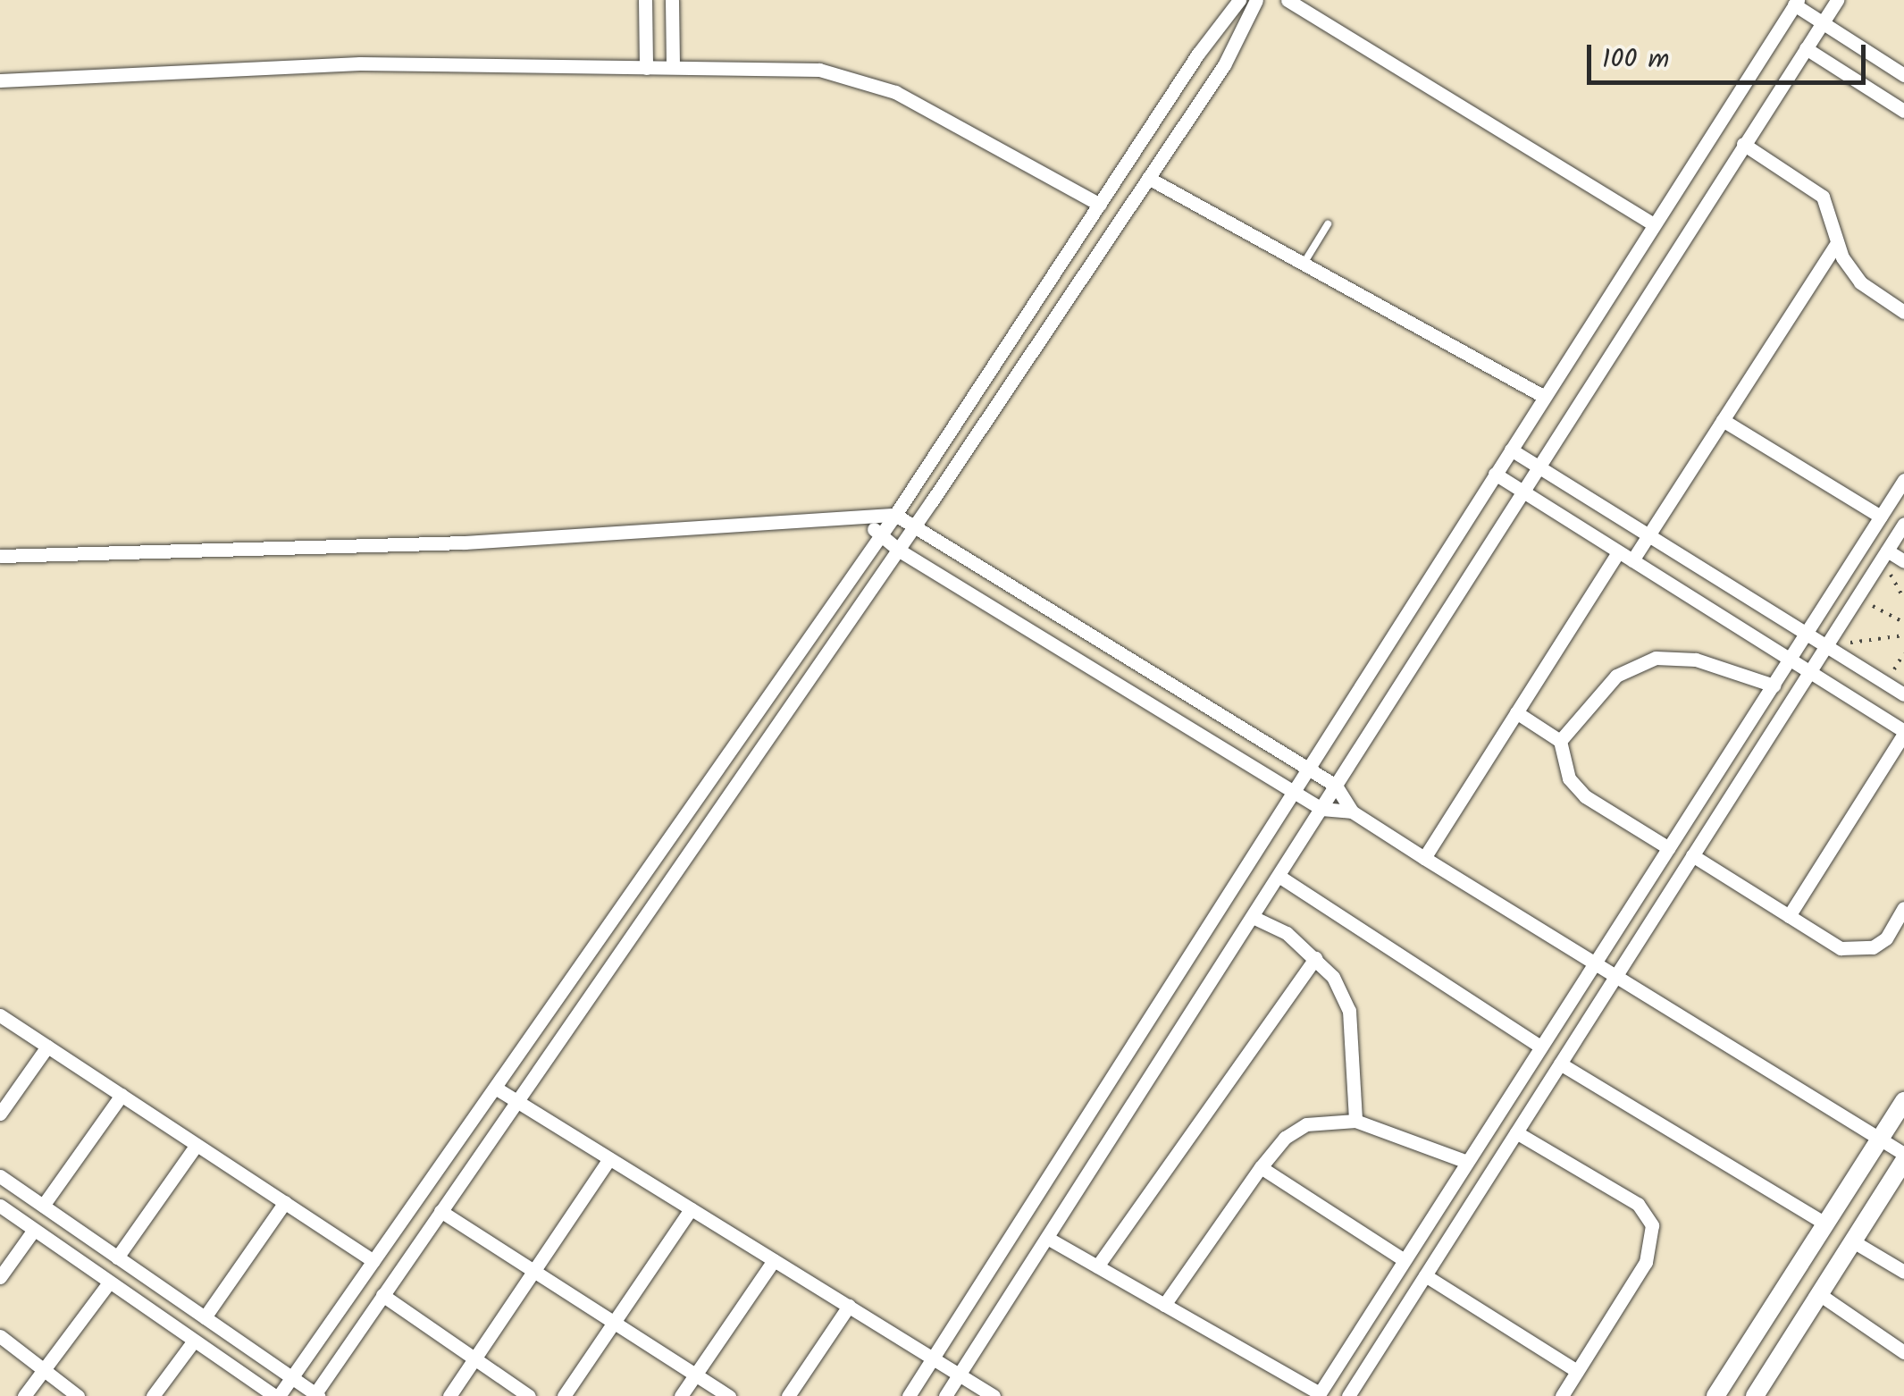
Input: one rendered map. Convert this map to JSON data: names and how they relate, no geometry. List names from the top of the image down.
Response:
{
  "scale_bar": "100 m"
}
